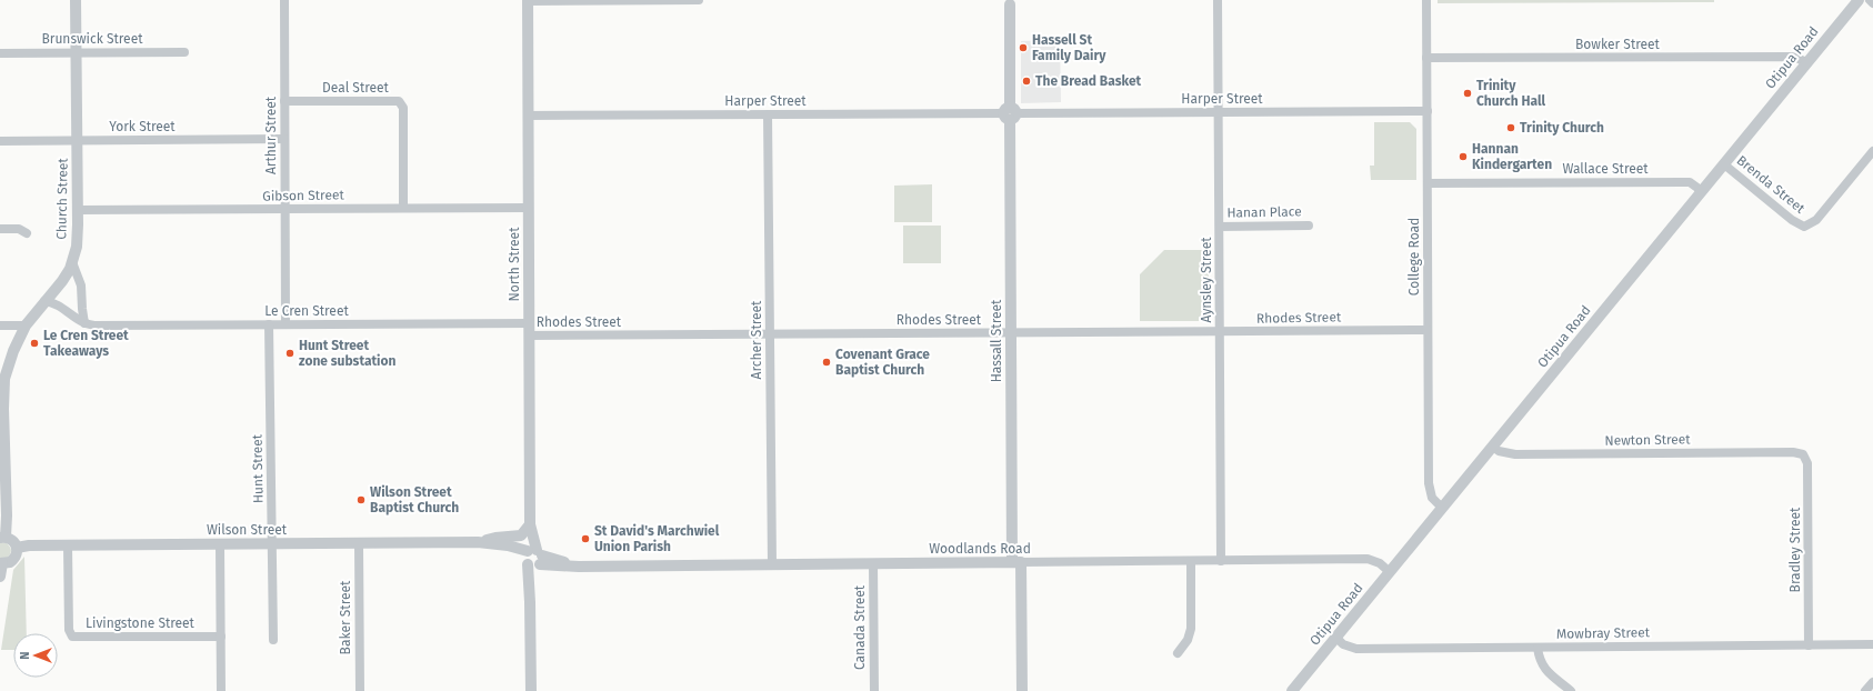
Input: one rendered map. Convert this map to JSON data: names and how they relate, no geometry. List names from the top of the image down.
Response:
{
  "streets": {
    "street": [
      "Brunswick Street",
      "Bowker Street",
      "Otipua Road",
      "Deal Street",
      "Harper Street",
      "York Street",
      "Arthur Street",
      "Wallace Street",
      "Brenda Street",
      "Gibson Street",
      "Church Street",
      "Hanan Place",
      "College Road",
      "North Street",
      "Aynsley Street",
      "Le Cren Street",
      "Rhodes Street",
      "Archer Street",
      "Hassall Street",
      "Newton Street",
      "Hunt Street",
      "Wilson Street",
      "Woodlands Road",
      "Bradley Street",
      "Baker Street",
      "Livingstone Street",
      "Canada Street",
      "Mowbray Street"
    ]
  },
  "crossings": [
    ["Brunswick Street", "Church Street"],
    ["Bowker Street", "Otipua Road"],
    ["Bowker Street", "College Road"],
    ["Otipua Road", "Wallace Street"],
    ["Otipua Road", "Brenda Street"],
    ["Otipua Road", "College Road"],
    ["Otipua Road", "Newton Street"],
    ["Otipua Road", "Woodlands Road"],
    ["Otipua Road", "Mowbray Street"],
    ["Deal Street", "Arthur Street"],
    ["Deal Street", "Gibson Street"],
    ["Harper Street", "College Road"],
    ["Harper Street", "North Street"],
    ["Harper Street", "Aynsley Street"],
    ["Harper Street", "Archer Street"],
    ["Harper Street", "Hassall Street"],
    ["York Street", "Arthur Street"],
    ["York Street", "Church Street"],
    ["Arthur Street", "Gibson Street"],
    ["Arthur Street", "Le Cren Street"],
    ["Wallace Street", "College Road"],
    ["Gibson Street", "Church Street"],
    ["Gibson Street", "North Street"],
    ["Church Street", "Le Cren Street"],
    ["Hanan Place", "Aynsley Street"],
    ["College Road", "Rhodes Street"],
    ["North Street", "Le Cren Street"],
    ["North Street", "Rhodes Street"],
    ["North Street", "Wilson Street"],
    ["North Street", "Woodlands Road"],
    ["Aynsley Street", "Rhodes Street"],
    ["Aynsley Street", "Woodlands Road"],
    ["Le Cren Street", "Hunt Street"],
    ["Rhodes Street", "Archer Street"],
    ["Rhodes Street", "Hassall Street"],
    ["Archer Street", "Woodlands Road"],
    ["Hassall Street", "Woodlands Road"],
    ["Newton Street", "Bradley Street"],
    ["Hunt Street", "Wilson Street"],
    ["Wilson Street", "Woodlands Road"],
    ["Wilson Street", "Baker Street"],
    ["Wilson Street", "Livingstone Street"],
    ["Woodlands Road", "Canada Street"],
    ["Bradley Street", "Mowbray Street"]
  ],
  "places": [
    "Hassell St Family Dairy",
    "The Bread Basket",
    "Trinity Church Hall",
    "Trinity Church",
    "Hannan Kindergarten",
    "Le Cren Street Takeaways",
    "Hunt Street zone substation",
    "Covenant Grace Baptist Church",
    "Wilson Street Baptist Church",
    "St David's Marchwiel Union Parish"
  ],
  "north": "left"
}
